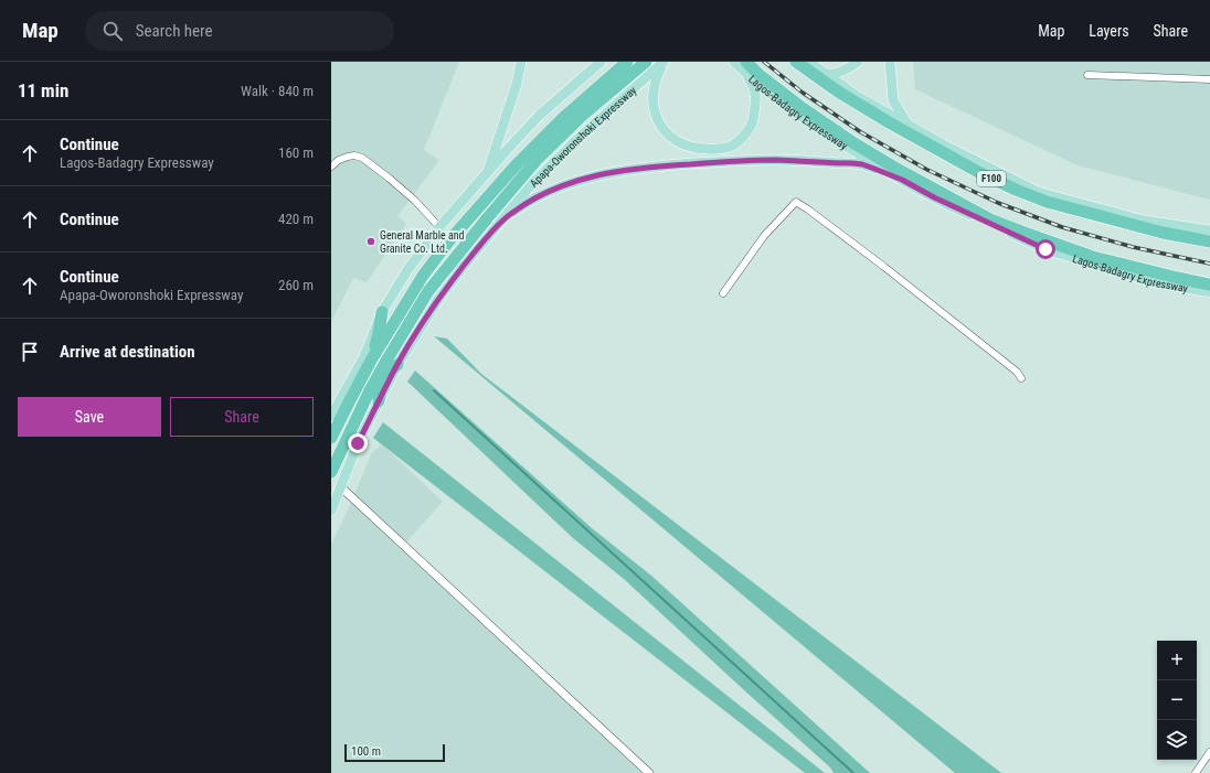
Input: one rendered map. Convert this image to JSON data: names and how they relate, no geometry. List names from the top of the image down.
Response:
{
  "streets": {
    "highway": ["Lagos-Badagry Expressway", "Apapa-Oworonshoki Expressway", "F100"]
  },
  "places": ["General Marble and Granite Co. Ltd."],
  "scale_bar": "100 m",
  "page": {
    "header": "Map",
    "search": "Search here",
    "nav": ["Map", "Layers", "Share"],
    "heading": ["11 min", "Walk · 840 m"],
    "list": [
      ["Continue", "Lagos-Badagry Expressway", "160 m"],
      ["Continue", "420 m"],
      ["Continue", "Apapa-Oworonshoki Expressway", "260 m"],
      "Arrive at destination"
    ],
    "buttons": ["Save", "Share"],
    "map_buttons": ["+", "−"],
    "scale": "100 m"
  }
}
